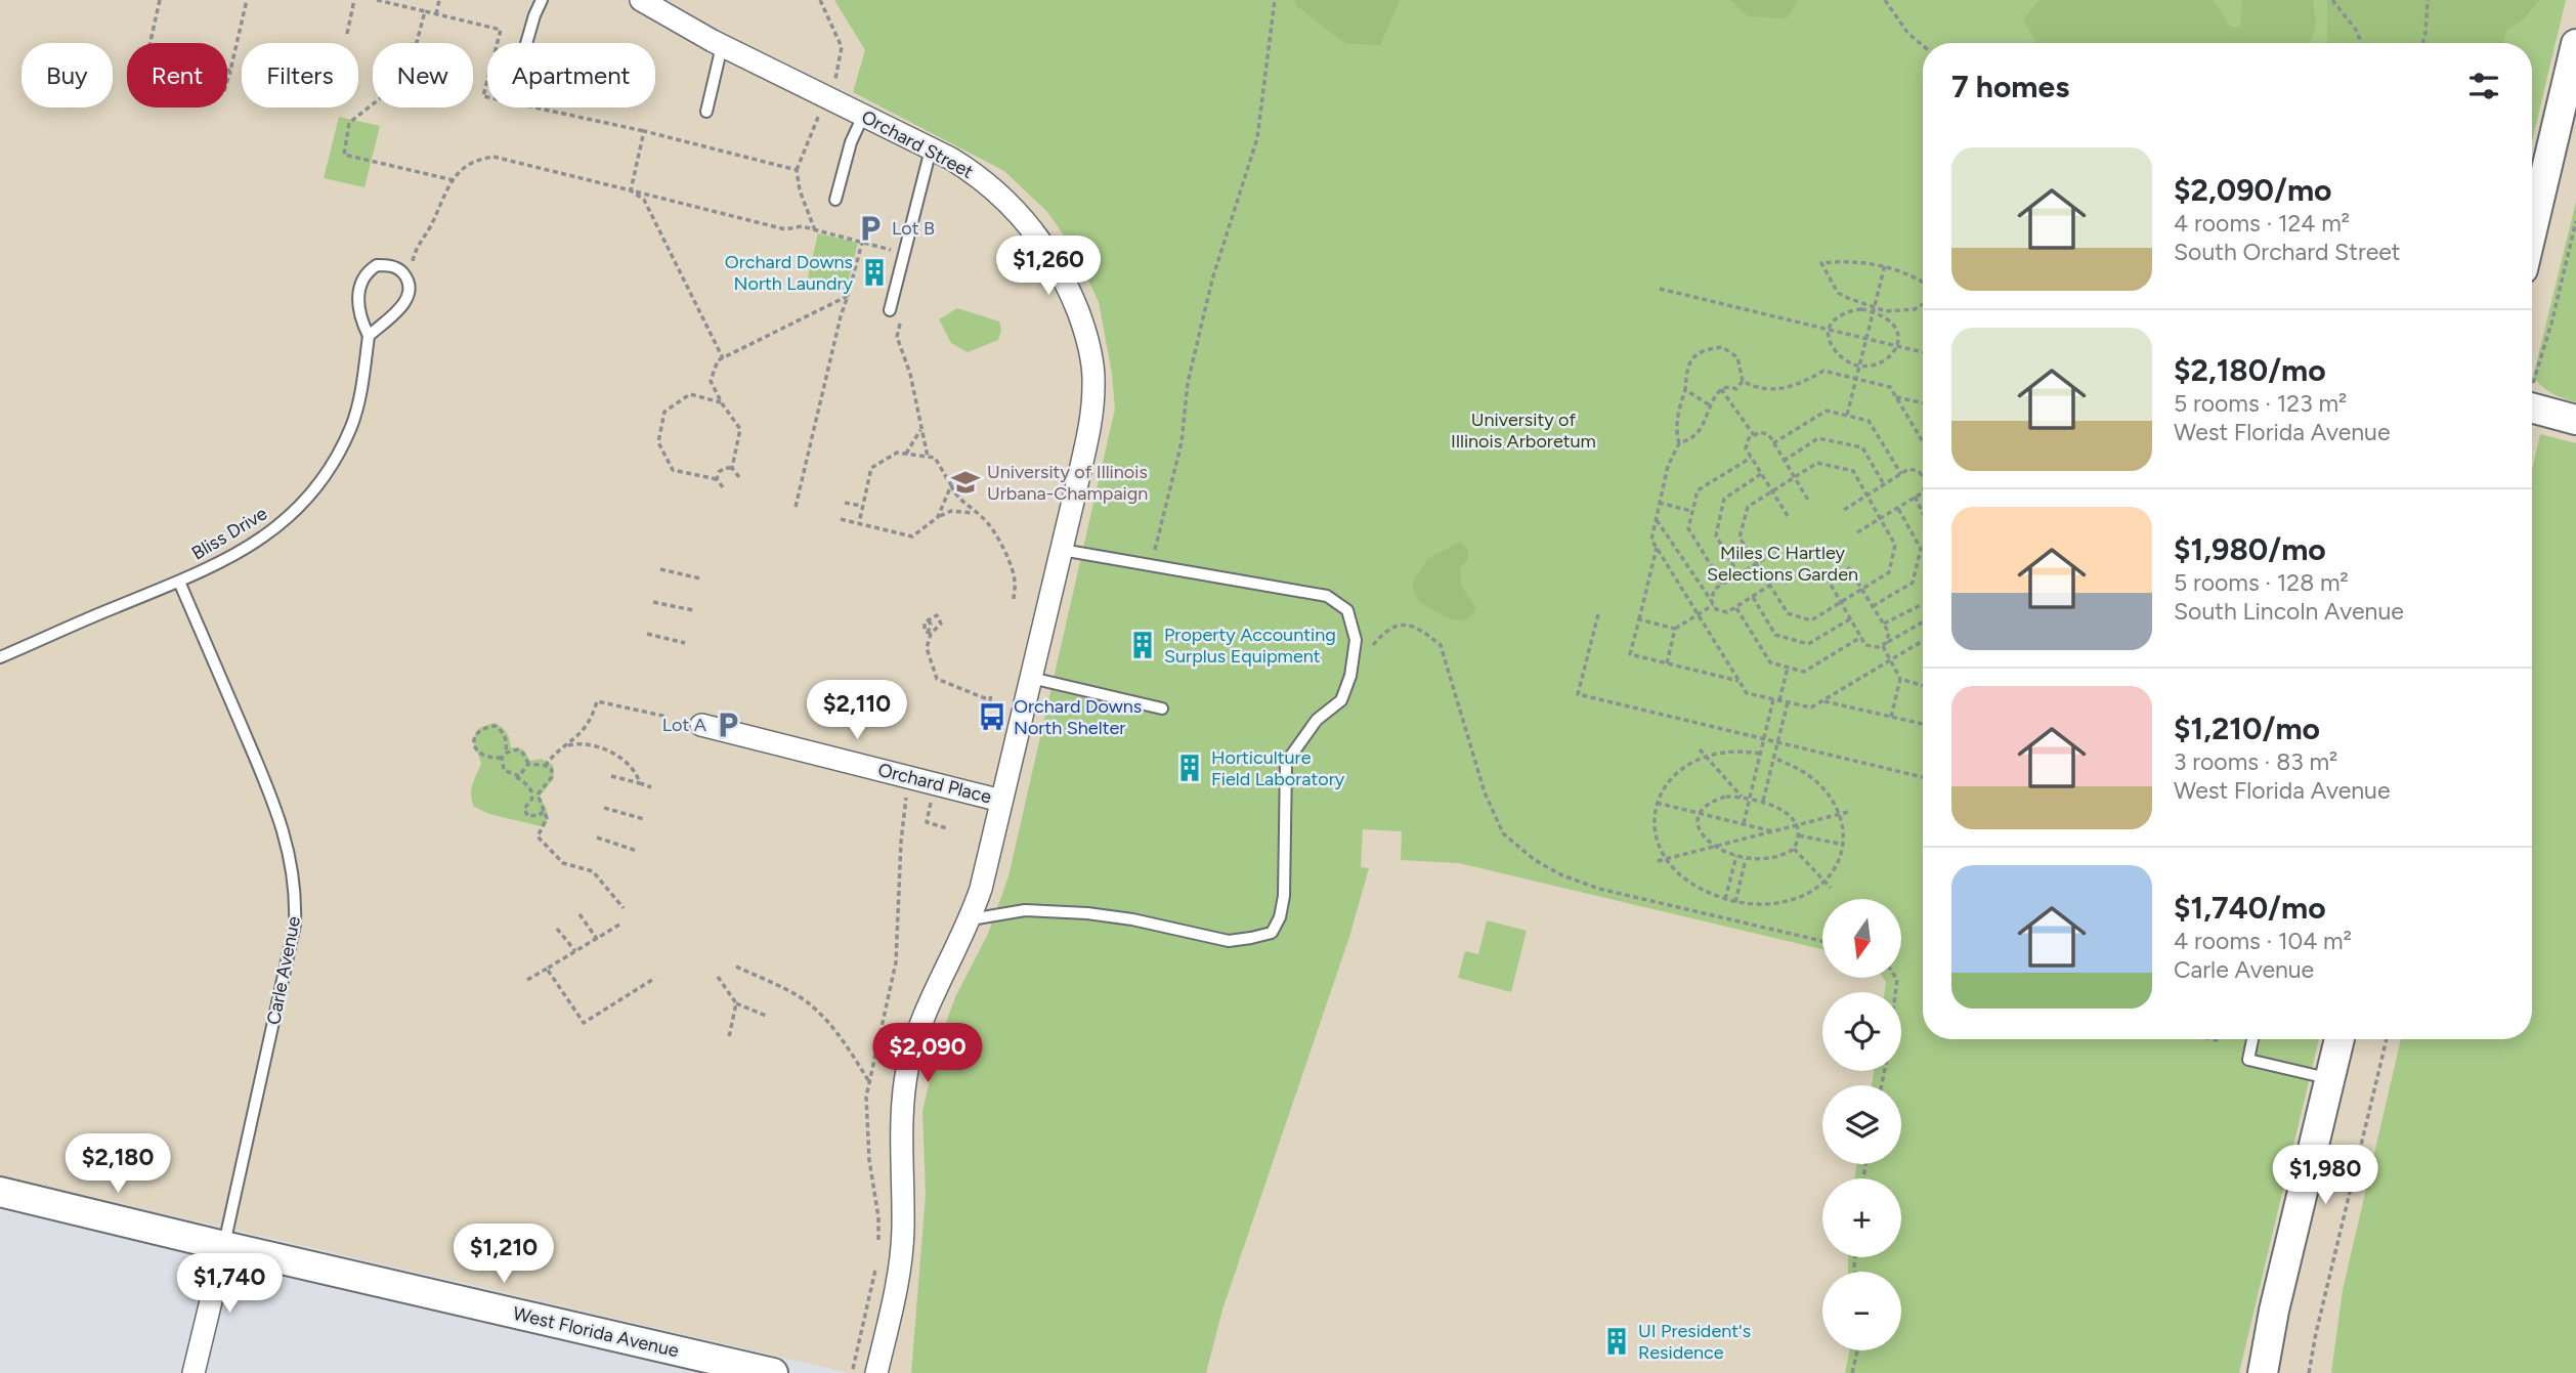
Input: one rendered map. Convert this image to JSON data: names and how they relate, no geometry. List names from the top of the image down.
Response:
{
  "streets": {
    "main road": ["West Florida Avenue"],
    "street": ["Orchard Street", "Orchard Place", "Carle Avenue"],
    "lane": ["Bliss Drive"]
  },
  "crossings": [
    ["Orchard Street", "Orchard Place"],
    ["Bliss Drive", "Carle Avenue"],
    ["Carle Avenue", "West Florida Avenue"]
  ],
  "parks": ["University of Illinois Arboretum", "Miles C Hartley Selections Garden"],
  "places": {
    "parking": ["Lot B", "Lot A"],
    "building": [
      "Orchard Downs North Laundry",
      "Property Accounting Surplus Equipment",
      "Horticulture Field Laboratory",
      "UI President's Residence"
    ],
    "school or university": ["University of Illinois Urbana-Champaign"],
    "bus stop": ["Orchard Downs North Shelter"]
  },
  "north": "bottom",
  "page": {
    "chip": [
      "Buy",
      "Rent",
      "Filters",
      "New",
      "Apartment"
    ],
    "heading": "7 homes",
    "list": [
      {
        "name": "$2,090/mo",
        "note": "4 rooms · 124 m² · South Orchard Street"
      },
      {
        "name": "$2,180/mo",
        "note": "5 rooms · 123 m² · West Florida Avenue"
      },
      {
        "name": "$1,980/mo",
        "note": "5 rooms · 128 m² · South Lincoln Avenue"
      },
      {
        "name": "$1,210/mo",
        "note": "3 rooms · 83 m² · West Florida Avenue"
      },
      {
        "name": "$1,740/mo",
        "note": "4 rooms · 104 m² · Carle Avenue"
      }
    ],
    "price": [
      "$1,260",
      "$2,110",
      "$2,090",
      "$2,180",
      "$1,980",
      "$1,210",
      "$1,740"
    ],
    "map_buttons": ["+", "−"]
  }
}
